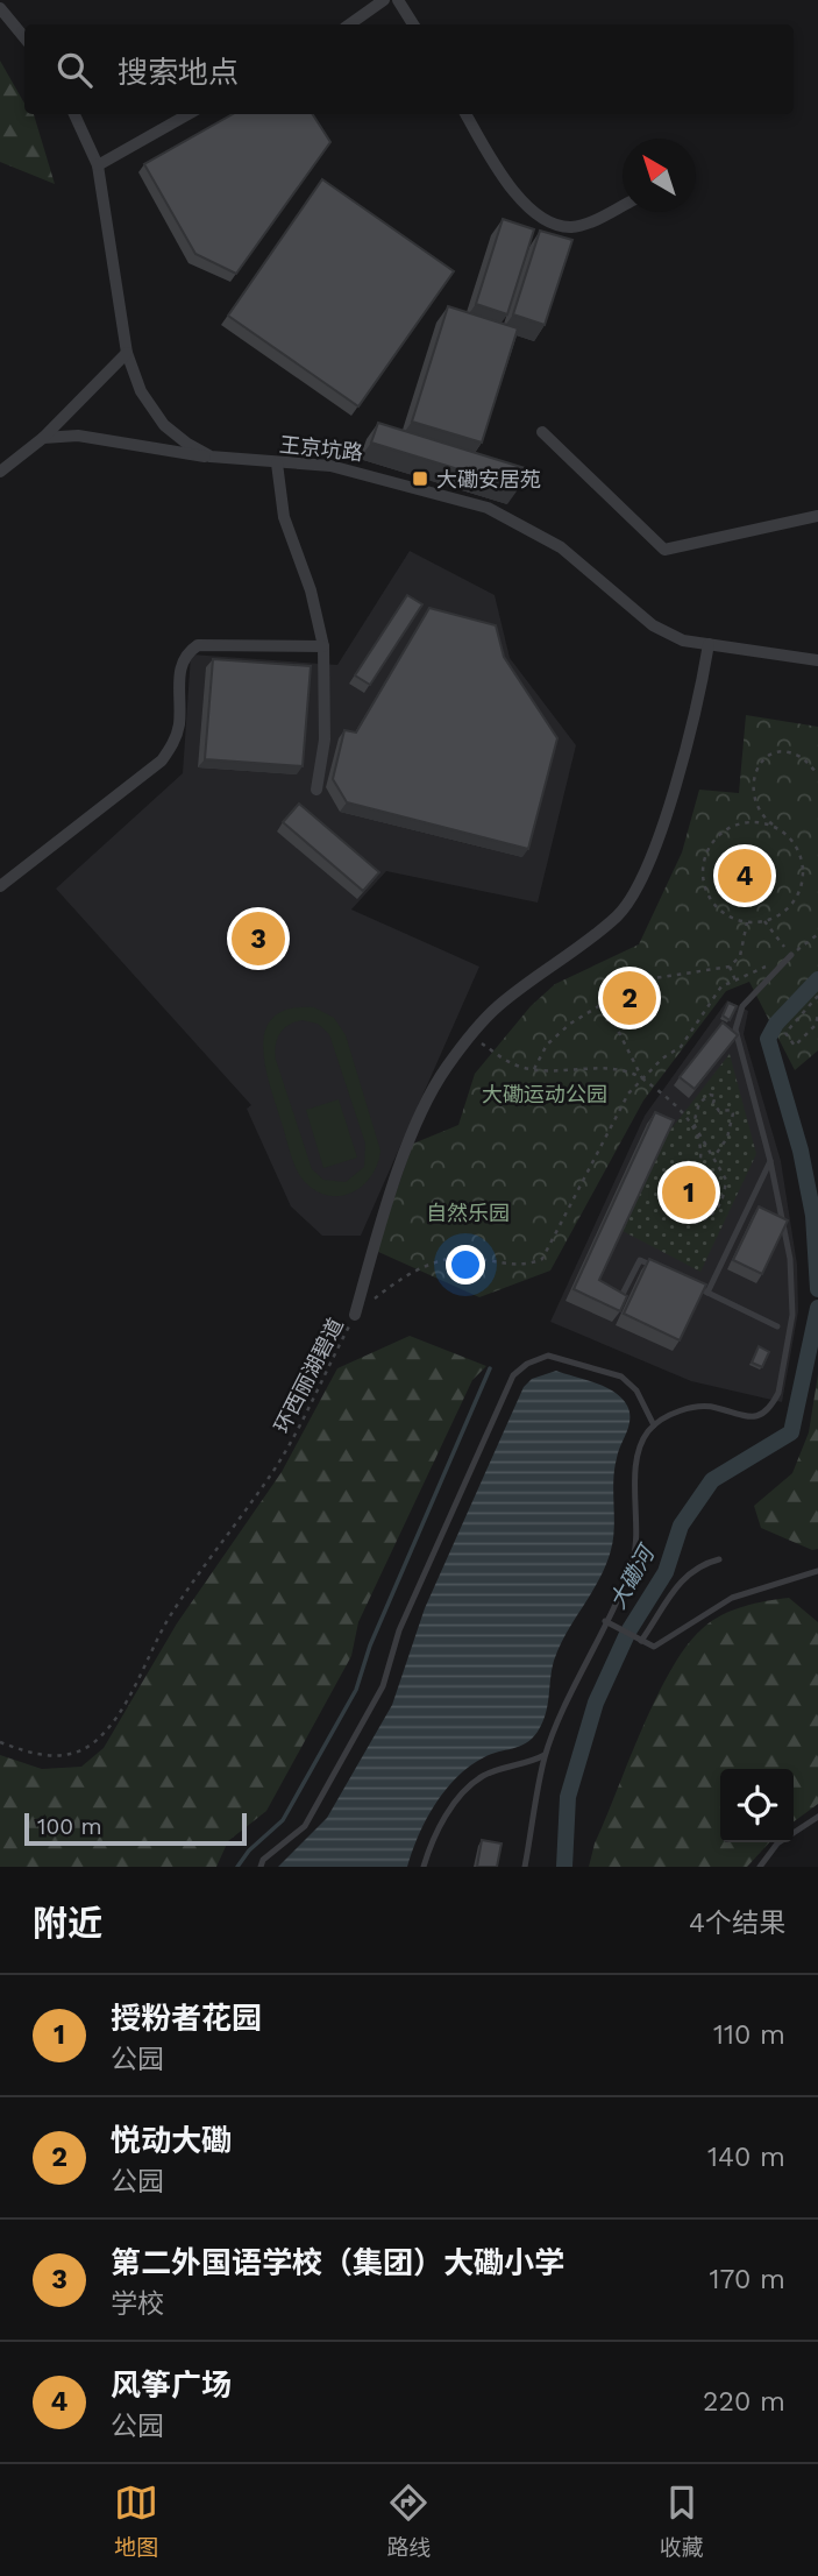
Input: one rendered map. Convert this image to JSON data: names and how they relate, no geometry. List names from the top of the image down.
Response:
{
  "streets": {
    "street": ["王京坑路"],
    "path": ["环西丽湖碧道"]
  },
  "water": ["大磡河"],
  "parks": ["大磡运动公园", "自然乐园"],
  "places": {
    "transit": ["大磡安居苑"]
  },
  "scale_bar": "100 m",
  "north": "top left",
  "page": {
    "search": "搜索地点",
    "pins": [
      "4",
      "3",
      "2",
      "1"
    ],
    "scale": "100 m",
    "heading": ["附近", "4个结果"],
    "list": [
      {
        "mark": "1",
        "name": "授粉者花园",
        "note": "公园",
        "value": "110 m"
      },
      {
        "mark": "2",
        "name": "悦动大磡",
        "note": "公园",
        "value": "140 m"
      },
      {
        "mark": "3",
        "name": "第二外国语学校（集团）大磡小学",
        "note": "学校",
        "value": "170 m"
      },
      {
        "mark": "4",
        "name": "风筝广场",
        "note": "公园",
        "value": "220 m"
      }
    ],
    "nav": ["地图", "路线", "收藏"]
  }
}
